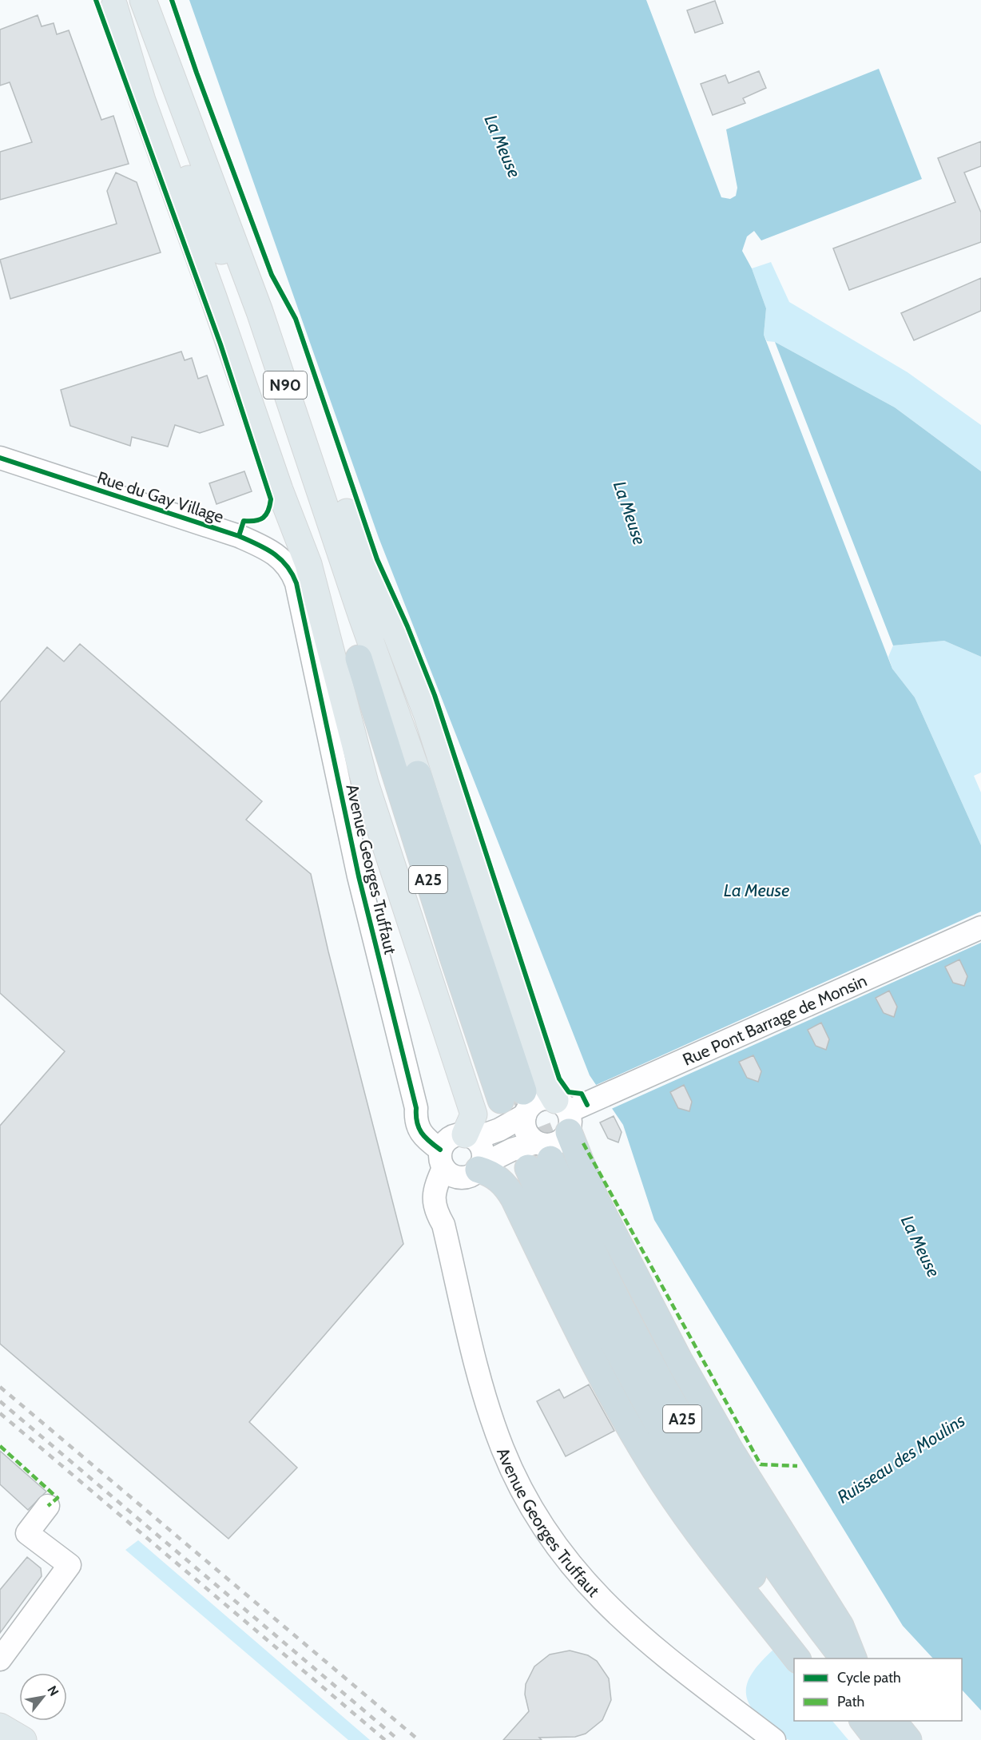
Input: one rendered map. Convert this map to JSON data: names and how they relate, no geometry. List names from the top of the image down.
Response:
{
  "streets": {
    "highway": ["A25"],
    "main road": ["N90"],
    "street": ["Rue du Gay Village", "Avenue Georges Truffaut", "Rue Pont Barrage de Monsin"]
  },
  "crossings": [
    ["N90", "A25"],
    ["N90", "Rue Pont Barrage de Monsin"],
    ["Rue du Gay Village", "Avenue Georges Truffaut"],
    ["A25", "Rue Pont Barrage de Monsin"]
  ],
  "water": ["La Meuse", "Ruisseau des Moulins"],
  "legend": ["Cycle path", "Path"],
  "north": "top right"
}
